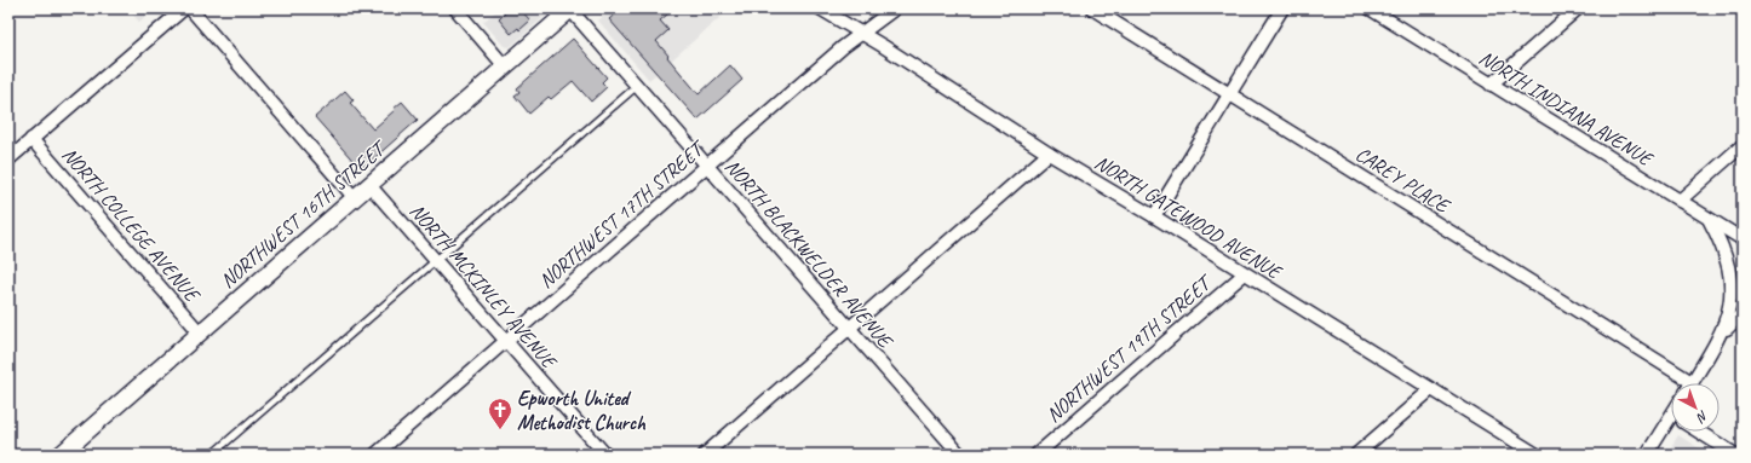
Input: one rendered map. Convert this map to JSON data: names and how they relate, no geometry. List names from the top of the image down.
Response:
{
  "streets": {
    "street": [
      "NORTH INDIANA AVENUE",
      "CAREY PLACE",
      "NORTHWEST 16TH STREET",
      "NORTHWEST 17TH STREET",
      "NORTH GATEWOOD AVENUE",
      "NORTH COLLEGE AVENUE",
      "NORTH BLACKWELDER AVENUE",
      "NORTH MCKINLEY AVENUE",
      "NORTHWEST 19TH STREET"
    ]
  },
  "crossings": [
    ["NORTHWEST 16TH STREET", "NORTH COLLEGE AVENUE"],
    ["NORTHWEST 16TH STREET", "NORTH BLACKWELDER AVENUE"],
    ["NORTHWEST 16TH STREET", "NORTH MCKINLEY AVENUE"],
    ["NORTHWEST 17TH STREET", "NORTH GATEWOOD AVENUE"],
    ["NORTHWEST 17TH STREET", "NORTH BLACKWELDER AVENUE"],
    ["NORTHWEST 17TH STREET", "NORTH MCKINLEY AVENUE"],
    ["NORTH GATEWOOD AVENUE", "NORTHWEST 19TH STREET"]
  ],
  "places": {
    "church": ["Epworth United Methodist Church"]
  },
  "north": "bottom right"
}
